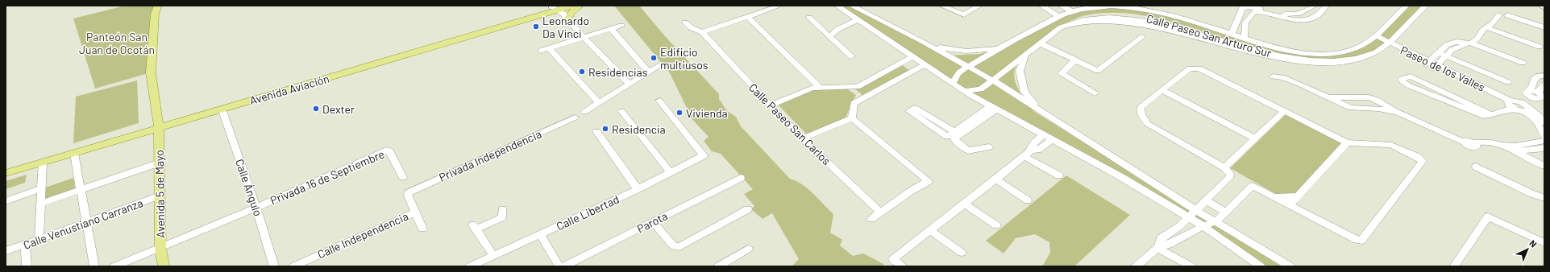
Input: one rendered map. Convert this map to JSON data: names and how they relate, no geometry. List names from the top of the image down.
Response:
{
  "streets": {
    "main road": ["Avenida Aviación", "Avenida 5 de Mayo"],
    "street": [
      "Calle Paseo San Arturo Sur",
      "Paseo de los Valles",
      "Calle Paseo San Carlos",
      "Privada Independencia",
      "Privada 16 de Septiembre",
      "Calle Ángulo",
      "Calle Libertad",
      "Parota",
      "Calle Venustiano Carranza",
      "Calle Independencia"
    ]
  },
  "crossings": [
    ["Calle Paseo San Arturo Sur", "Paseo de los Valles"],
    ["Avenida Aviación", "Calle Ángulo"],
    ["Avenida Aviación", "Avenida 5 de Mayo"],
    ["Privada Independencia", "Calle Independencia"],
    ["Privada 16 de Septiembre", "Calle Ángulo"],
    ["Avenida 5 de Mayo", "Calle Venustiano Carranza"]
  ],
  "parks": ["Panteón San Juan de Ocotán"],
  "places": [
    "Leonardo Da Vinci",
    "Edificio multiusos",
    "Residencias",
    "Dexter",
    "Vivienda",
    "Residencia"
  ],
  "north": "top right"
}
